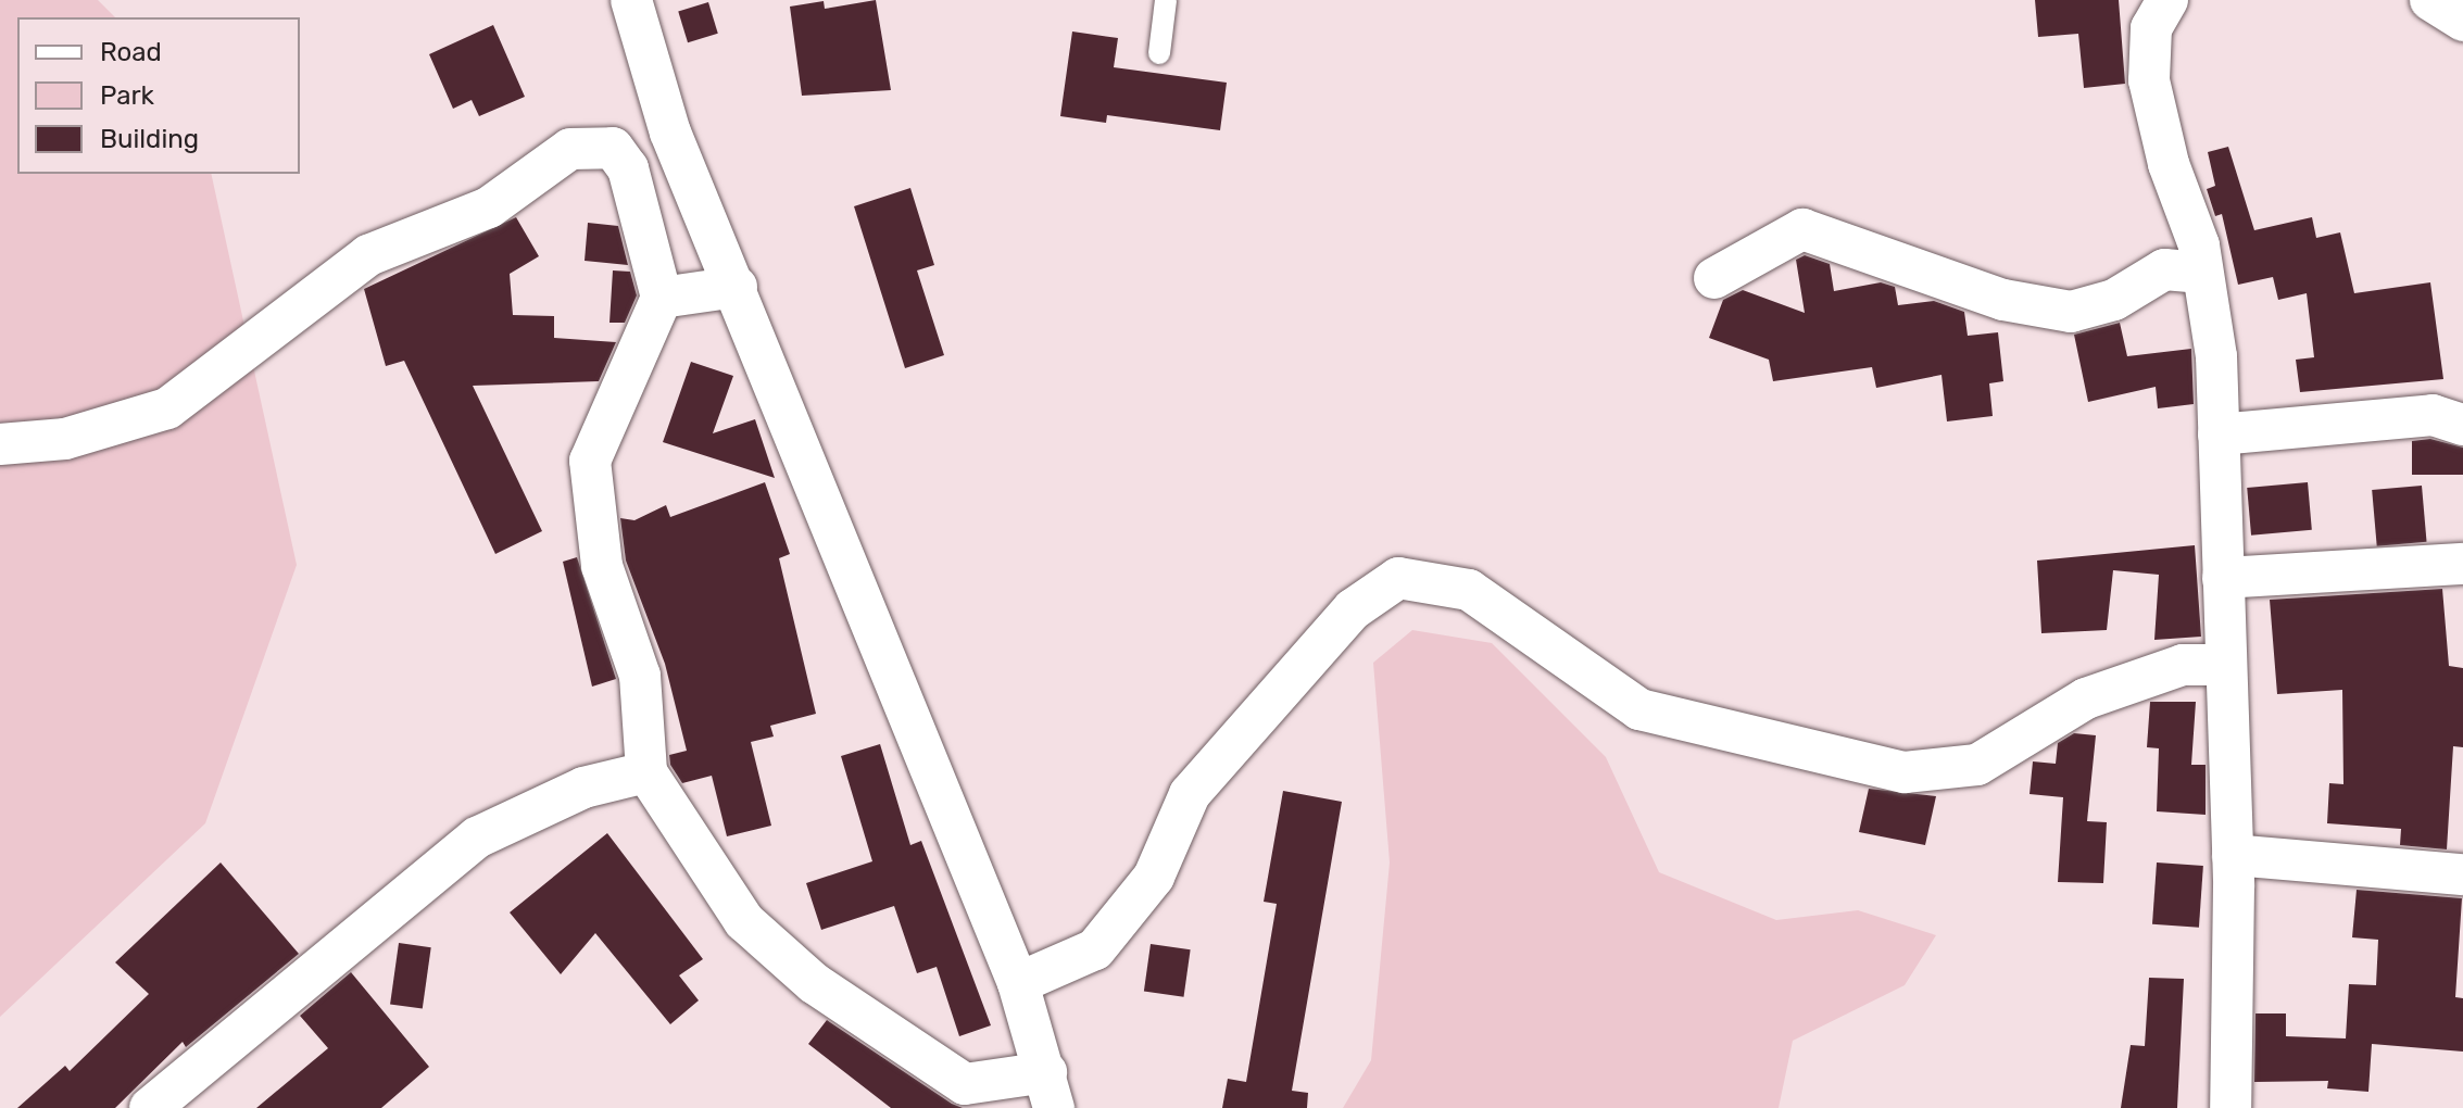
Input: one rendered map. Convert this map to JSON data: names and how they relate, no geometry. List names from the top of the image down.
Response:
{
  "legend": ["Road", "Park", "Building"]
}
